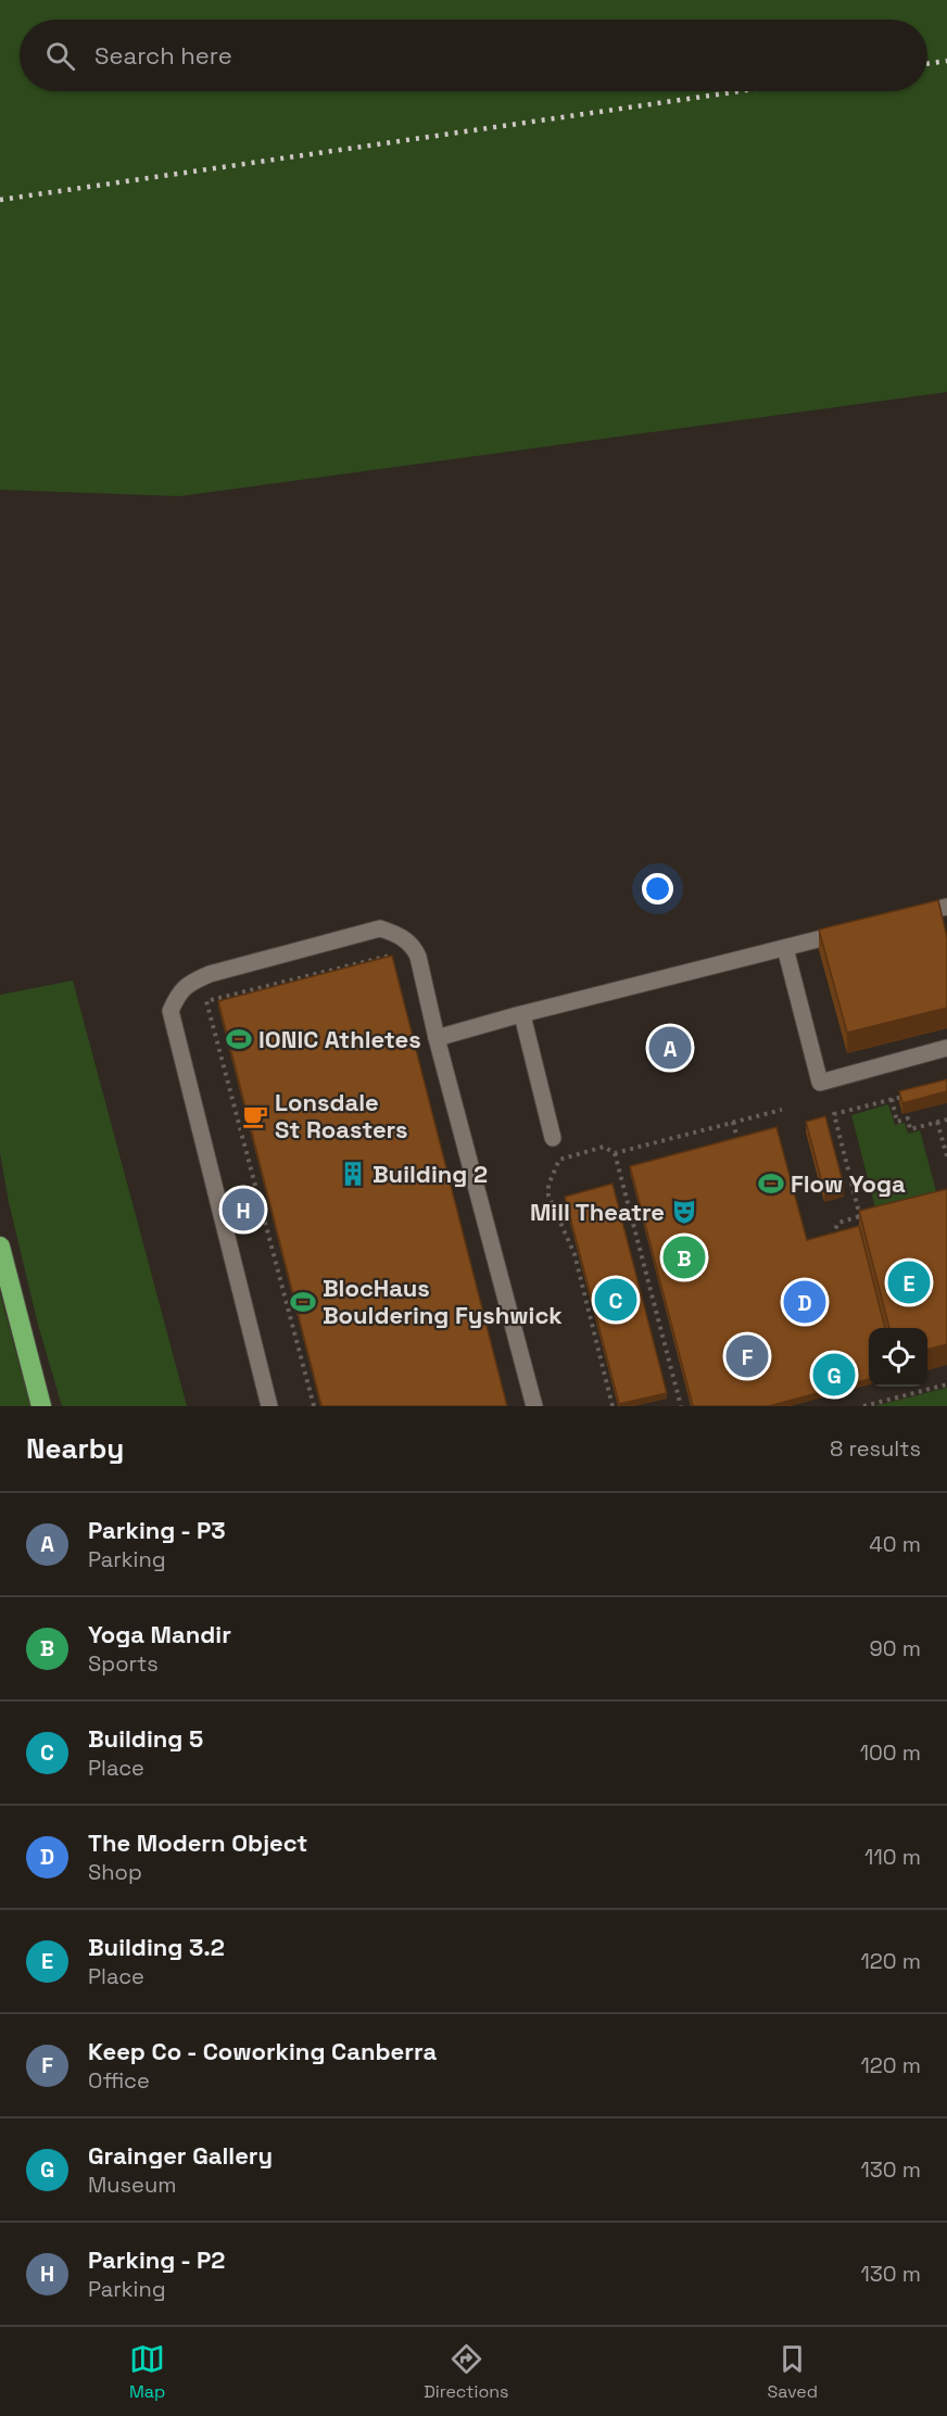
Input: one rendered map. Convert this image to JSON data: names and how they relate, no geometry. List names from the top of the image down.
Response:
{
  "places": {
    "sports": ["IONIC Athletes", "Flow Yoga", "BlocHaus Bouldering Fyshwick"],
    "cafe": ["Lonsdale St Roasters"],
    "building": ["Building 2"],
    "theatre": ["Mill Theatre"]
  },
  "page": {
    "search": "Search here",
    "pins": [
      "A",
      "H",
      "B",
      "E",
      "C",
      "D",
      "F",
      "G"
    ],
    "heading": ["Nearby", "8 results"],
    "list": [
      {
        "mark": "A",
        "name": "Parking - P3",
        "note": "Parking",
        "value": "40 m"
      },
      {
        "mark": "B",
        "name": "Yoga Mandir",
        "note": "Sports",
        "value": "90 m"
      },
      {
        "mark": "C",
        "name": "Building 5",
        "note": "Place",
        "value": "100 m"
      },
      {
        "mark": "D",
        "name": "The Modern Object",
        "note": "Shop",
        "value": "110 m"
      },
      {
        "mark": "E",
        "name": "Building 3.2",
        "note": "Place",
        "value": "120 m"
      },
      {
        "mark": "F",
        "name": "Keep Co - Coworking Canberra",
        "note": "Office",
        "value": "120 m"
      },
      {
        "mark": "G",
        "name": "Grainger Gallery",
        "note": "Museum",
        "value": "130 m"
      },
      {
        "mark": "H",
        "name": "Parking - P2",
        "note": "Parking",
        "value": "130 m"
      }
    ],
    "nav": ["Map", "Directions", "Saved"]
  }
}
